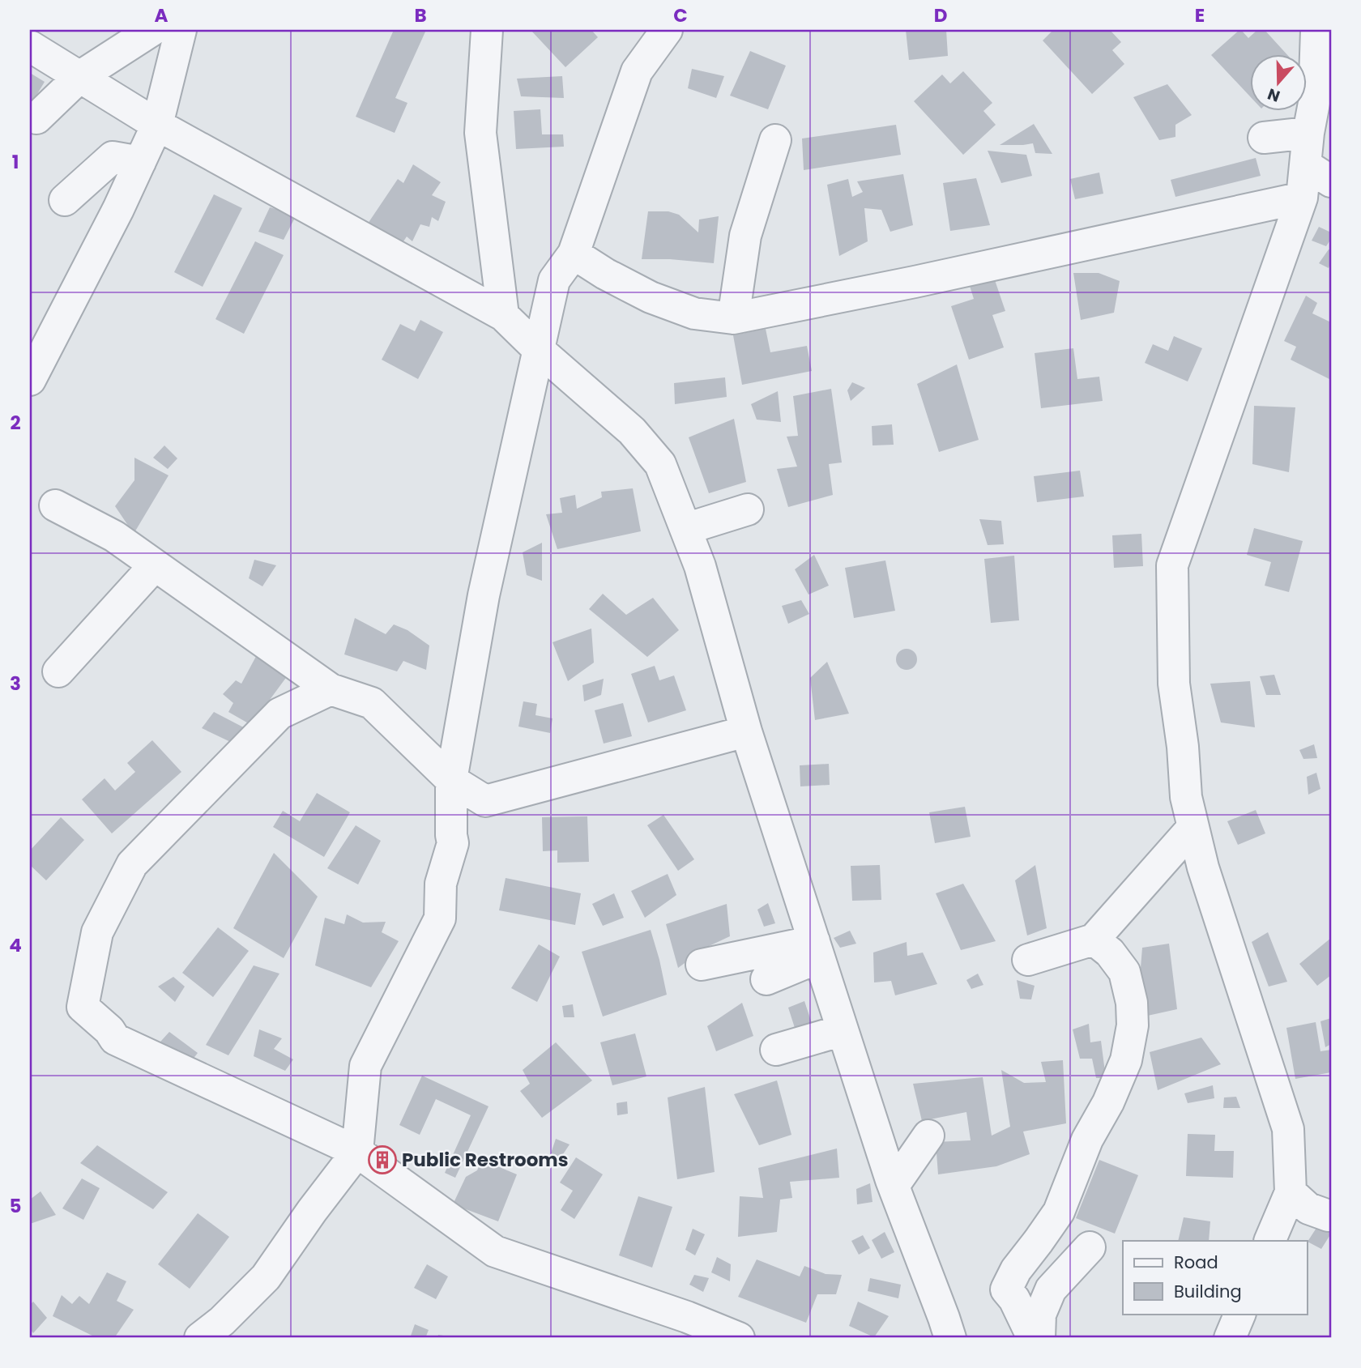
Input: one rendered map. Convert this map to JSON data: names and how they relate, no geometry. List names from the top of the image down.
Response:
{
  "places": {
    "building": ["Public Restrooms"]
  },
  "legend": ["Road", "Building"],
  "north": "bottom",
  "grid": {
    "columns": [
      "A",
      "B",
      "C",
      "D",
      "E"
    ],
    "rows": [
      "1",
      "2",
      "3",
      "4",
      "5"
    ]
  }
}
